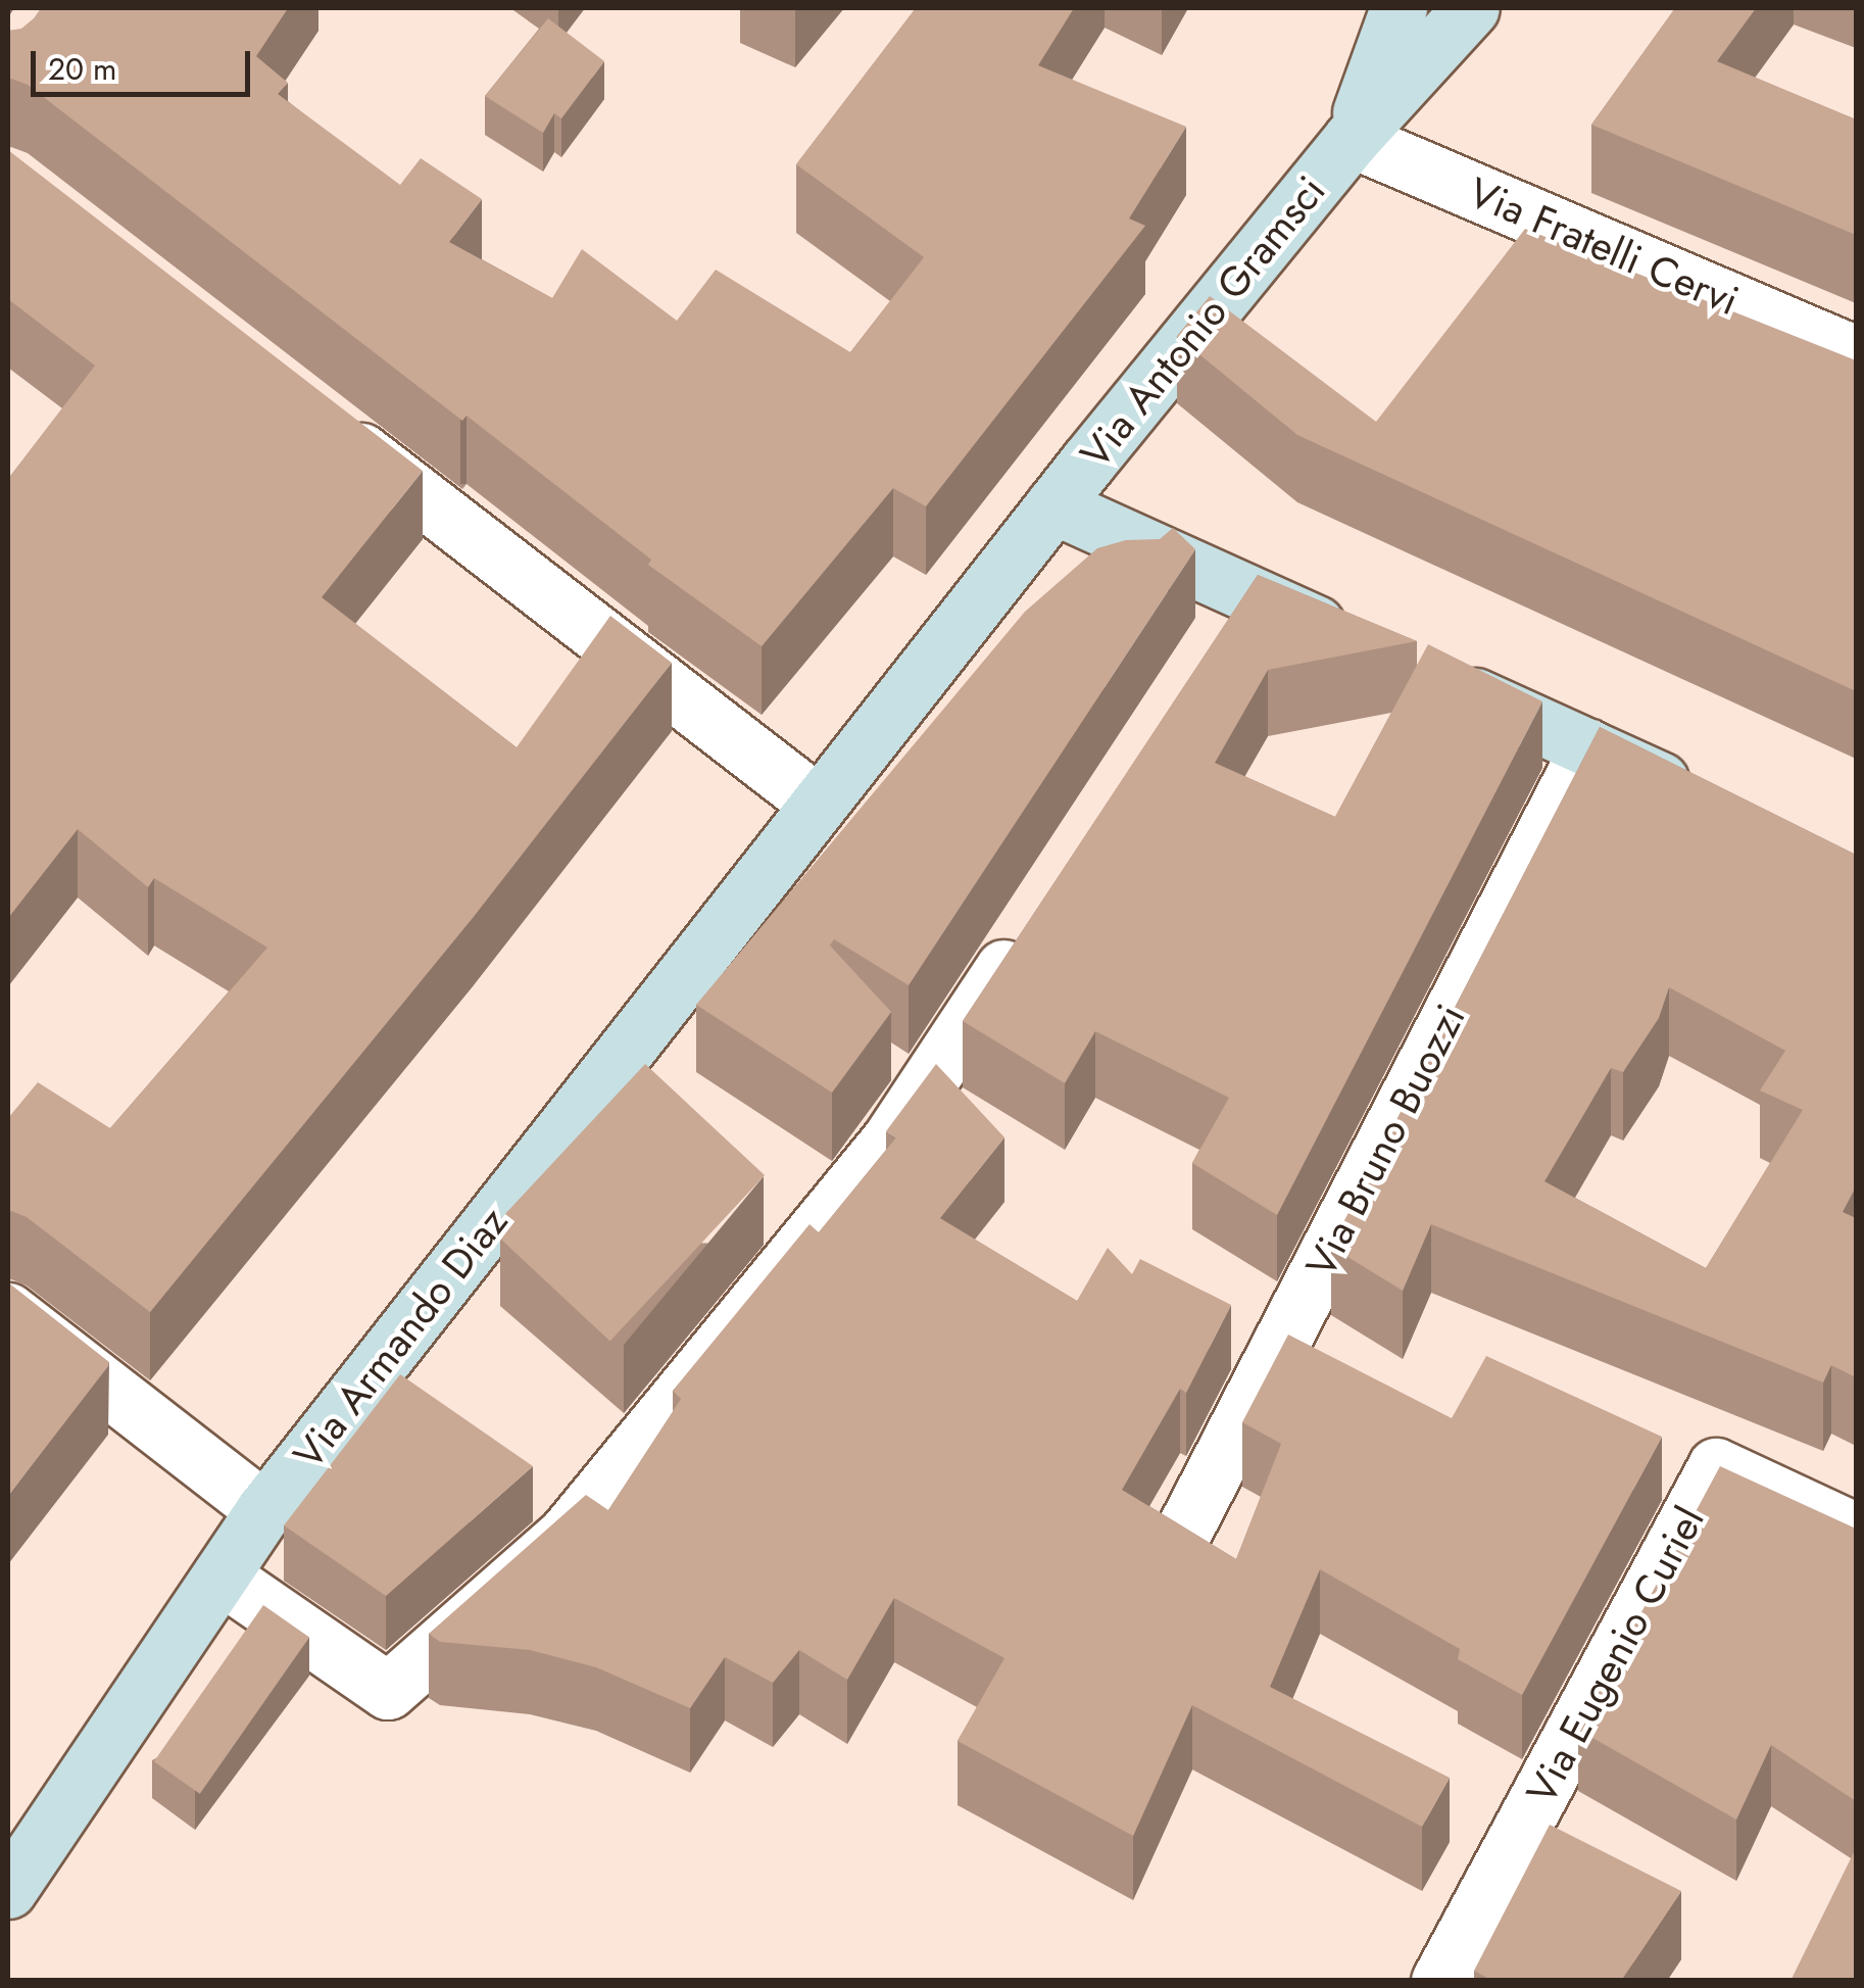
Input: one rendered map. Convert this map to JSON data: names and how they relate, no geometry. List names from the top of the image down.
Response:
{
  "streets": {
    "street": [
      "Via Fratelli Cervi",
      "Via Antonio Gramsci",
      "Via Bruno Buozzi",
      "Via Armando Diaz",
      "Via Eugenio Curiel"
    ]
  },
  "crossings": [
    ["Via Fratelli Cervi", "Via Antonio Gramsci"],
    ["Via Antonio Gramsci", "Via Armando Diaz"]
  ],
  "scale_bar": "20 m"
}
